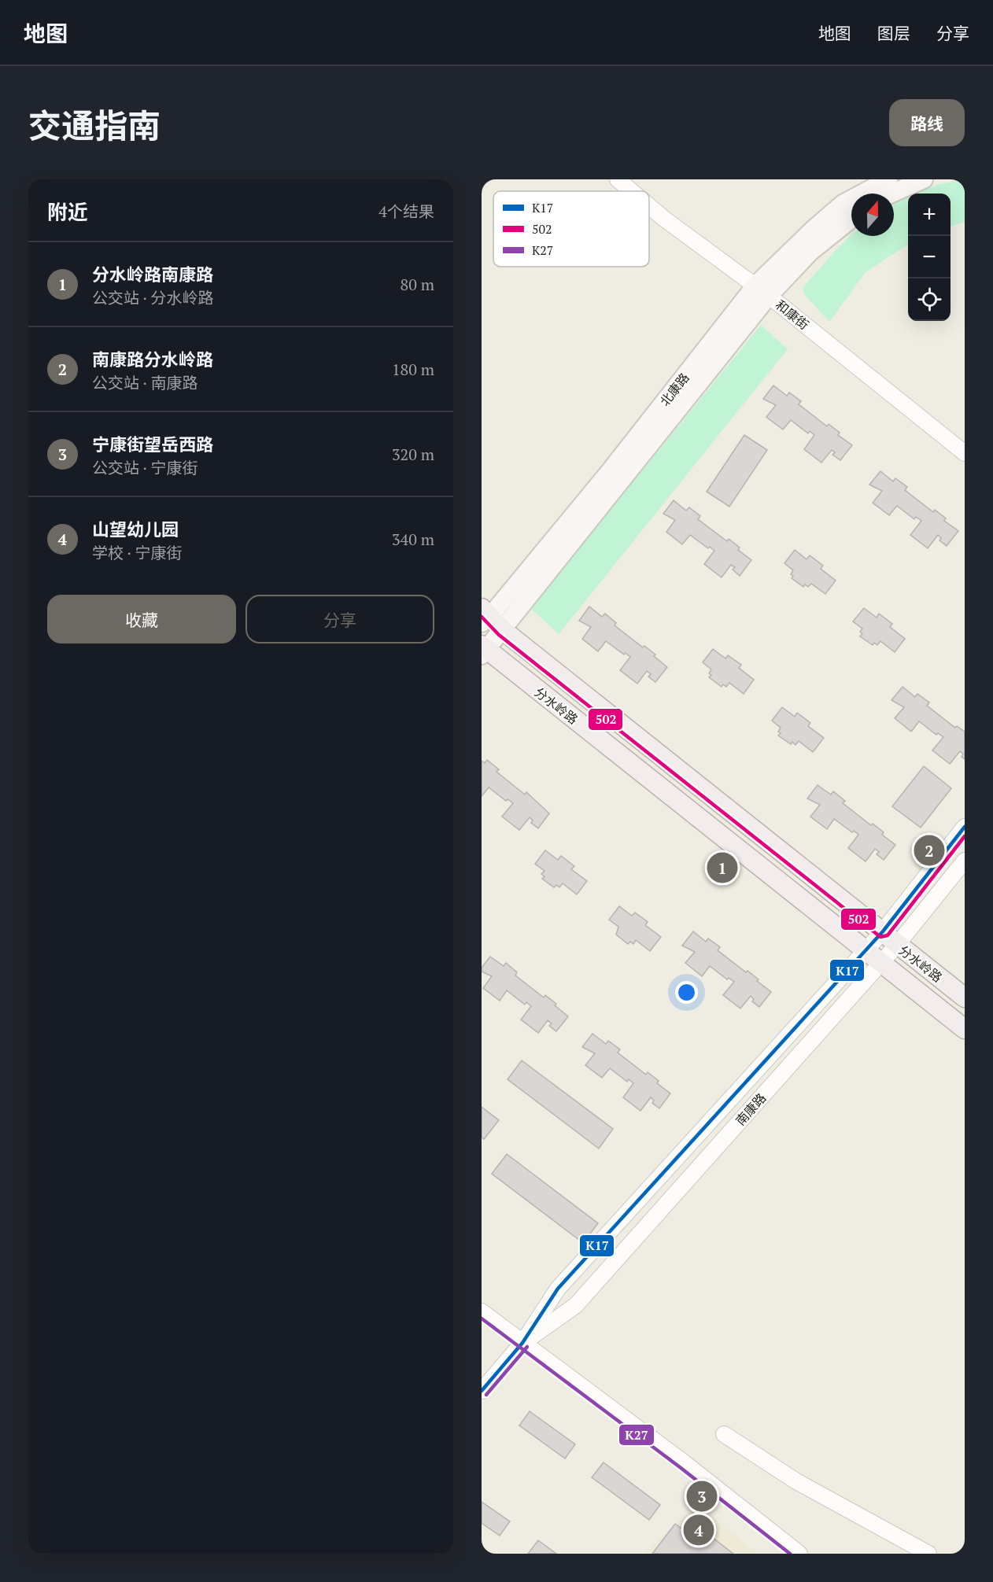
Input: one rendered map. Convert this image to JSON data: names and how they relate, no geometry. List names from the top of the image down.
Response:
{
  "streets": {
    "main road": ["北康路", "分水岭路"],
    "street": ["和康街", "南康路"]
  },
  "crossings": [
    ["和康街", "北康路"],
    ["北康路", "分水岭路"],
    ["分水岭路", "南康路"]
  ],
  "lines": ["transit line 502", "transit line K17", "transit line K27"],
  "legend": ["K17", "502", "K27"],
  "north": "top",
  "page": {
    "header": "地图",
    "nav": ["地图", "图层", "分享"],
    "title": "交通指南",
    "buttons": [
      "路线",
      ["收藏", "分享"]
    ],
    "heading": ["附近", "4个结果"],
    "map_buttons": ["+", "−"],
    "list": [
      {
        "mark": "1",
        "name": "分水岭路南康路",
        "note": "公交站 · 分水岭路",
        "value": "80 m"
      },
      {
        "mark": "2",
        "name": "南康路分水岭路",
        "note": "公交站 · 南康路",
        "value": "180 m"
      },
      {
        "mark": "3",
        "name": "宁康街望岳西路",
        "note": "公交站 · 宁康街",
        "value": "320 m"
      },
      {
        "mark": "4",
        "name": "山望幼儿园",
        "note": "学校 · 宁康街",
        "value": "340 m"
      }
    ],
    "pins": [
      "2",
      "1",
      "3",
      "4"
    ]
  }
}
